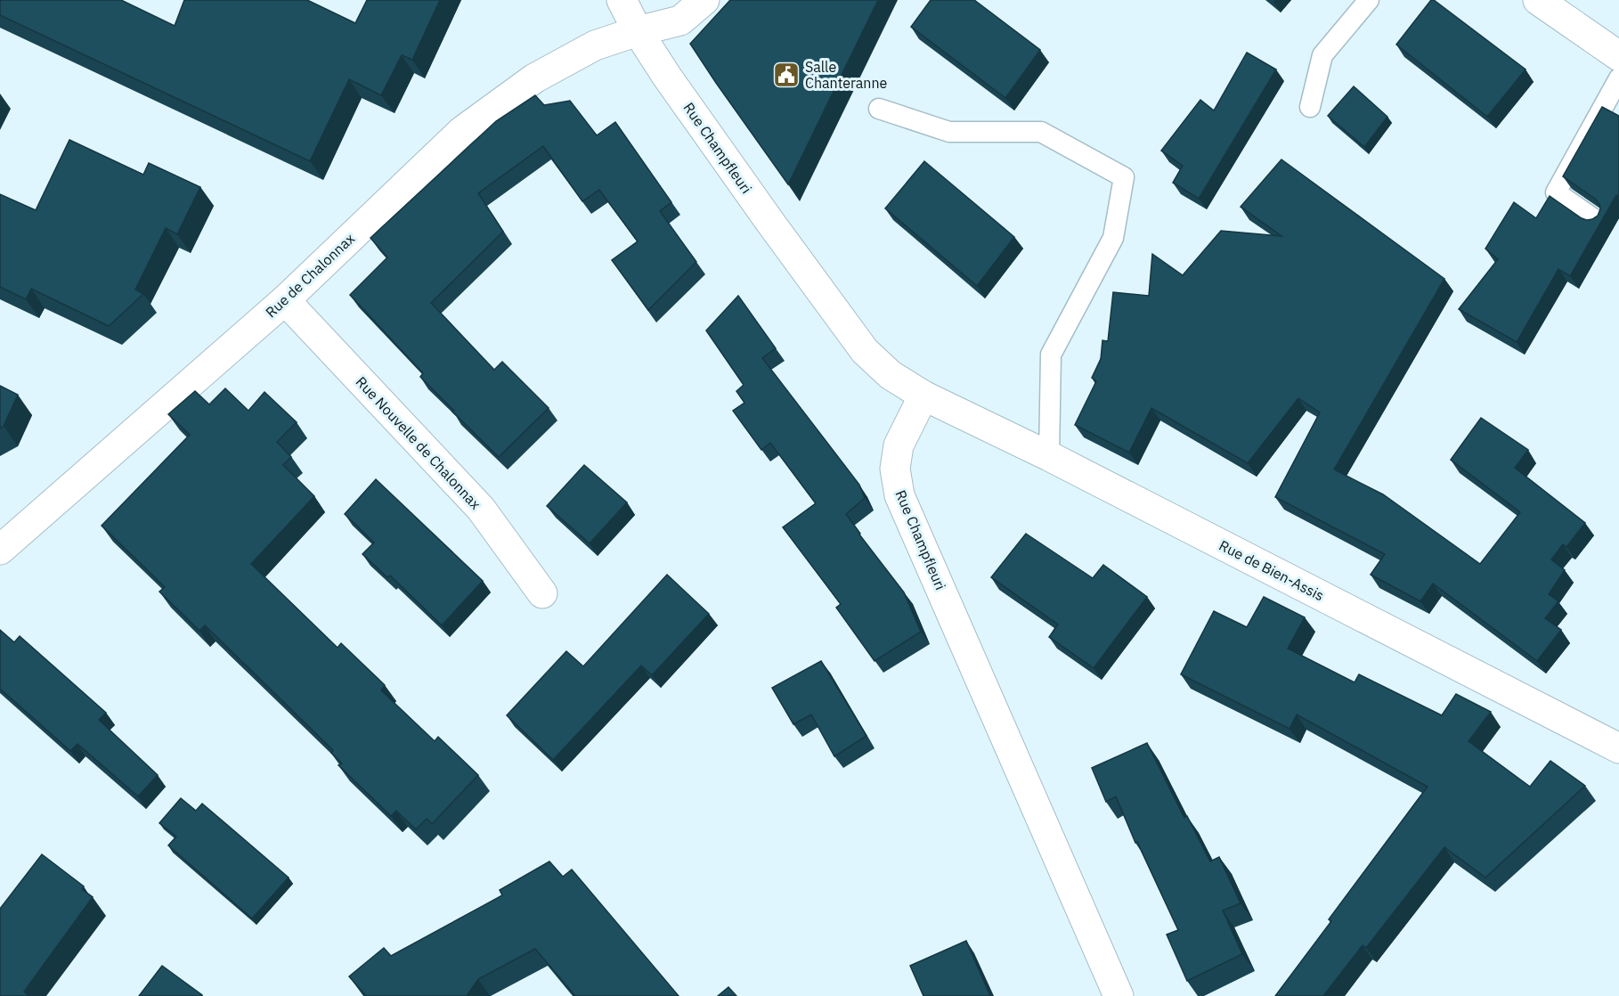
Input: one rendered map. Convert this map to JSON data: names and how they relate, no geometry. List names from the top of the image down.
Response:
{
  "streets": {
    "street": [
      "Rue Champfleuri",
      "Rue de Chalonnax",
      "Rue Nouvelle de Chalonnax",
      "Rue de Bien-Assis"
    ]
  },
  "crossings": [
    ["Rue Champfleuri", "Rue de Chalonnax"],
    ["Rue Champfleuri", "Rue de Bien-Assis"],
    ["Rue de Chalonnax", "Rue Nouvelle de Chalonnax"]
  ],
  "places": {
    "public building": ["Salle Chanteranne"]
  }
}
